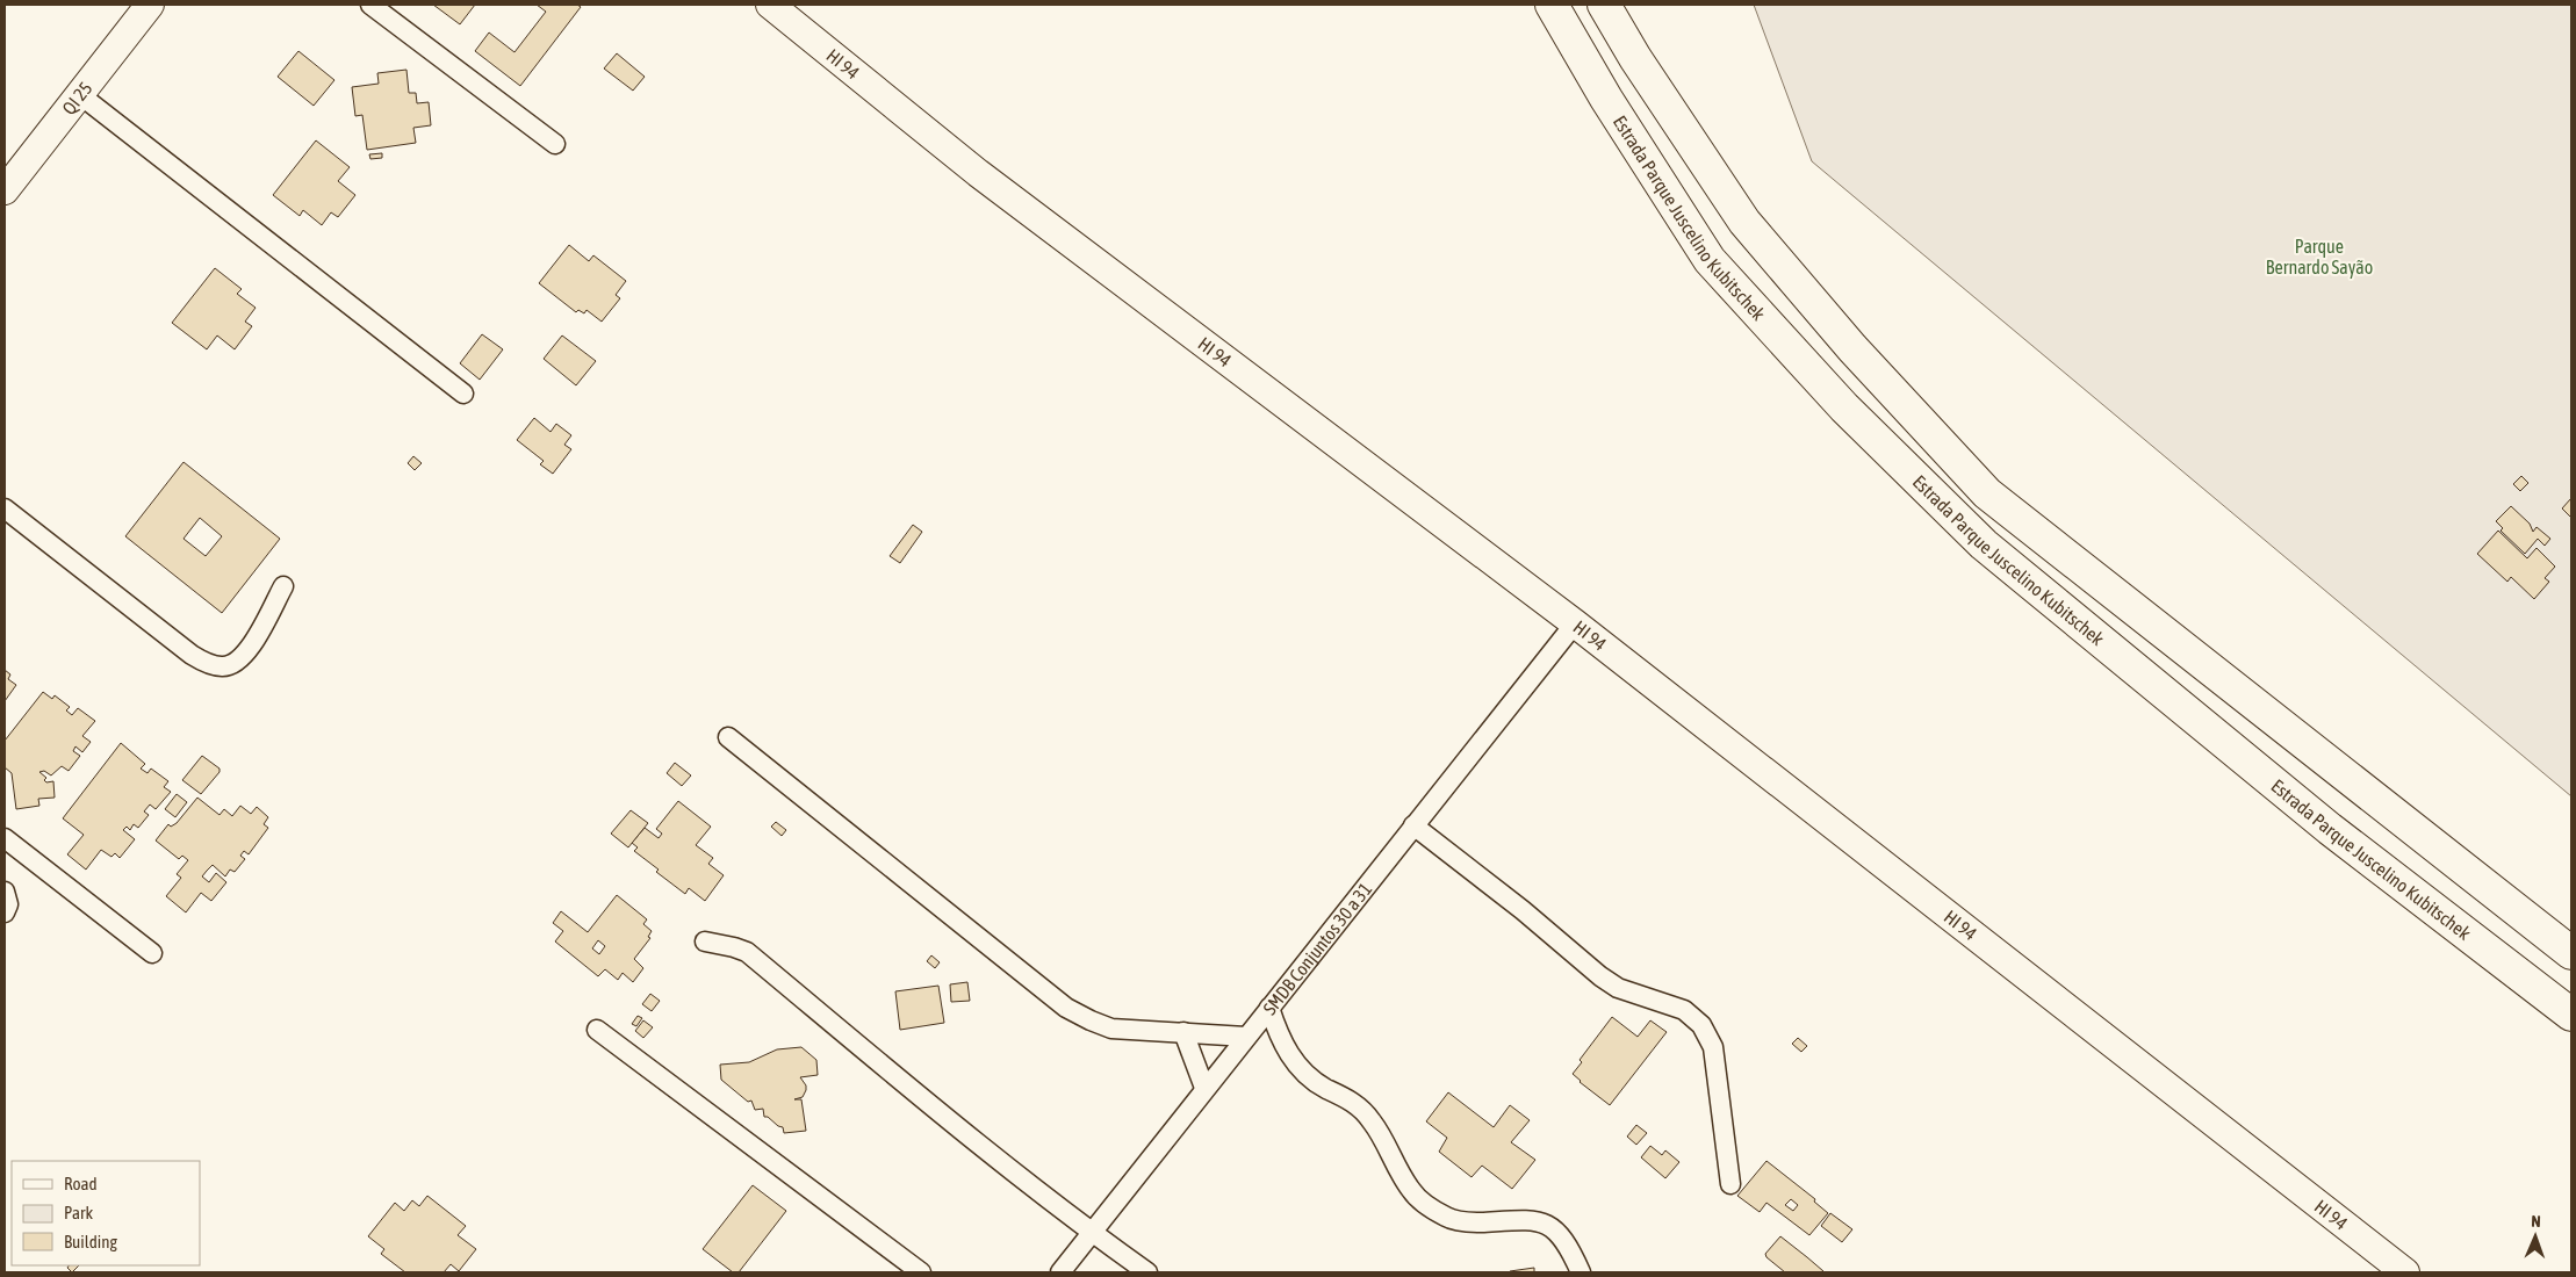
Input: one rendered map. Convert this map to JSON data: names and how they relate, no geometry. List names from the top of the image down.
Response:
{
  "streets": {
    "highway": ["Estrada Parque Juscelino Kubitschek"],
    "street": ["HI 94", "QI 25", "SMDB Conjuntos 30 a 31"]
  },
  "crossings": [
    ["HI 94", "SMDB Conjuntos 30 a 31"]
  ],
  "parks": ["Parque Bernardo Sayão"],
  "legend": ["Road", "Park", "Building"],
  "north": "top"
}
